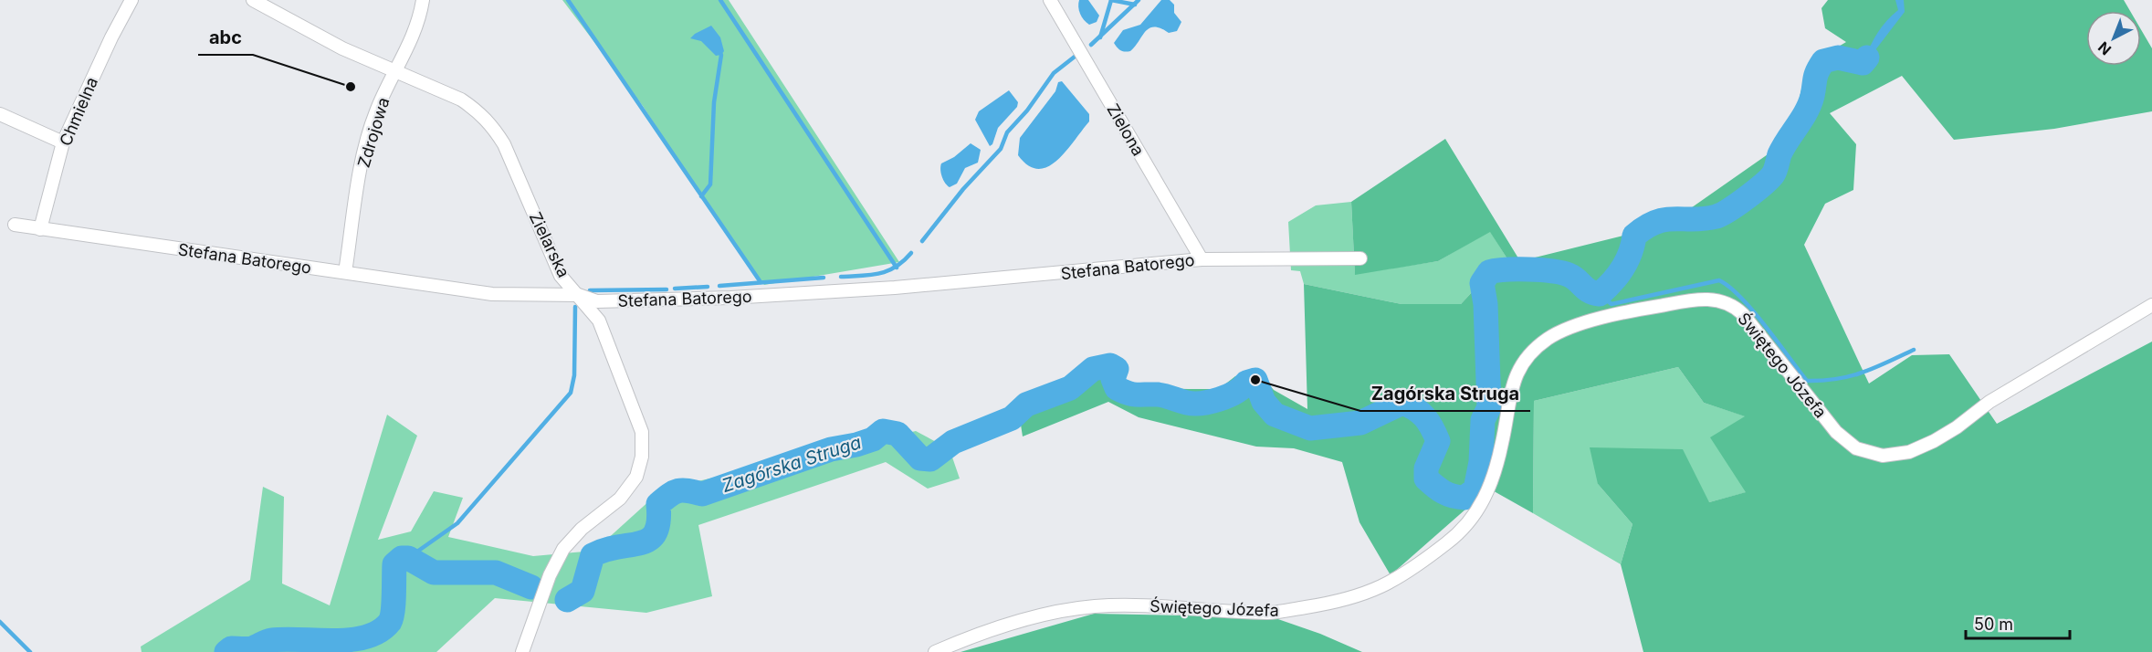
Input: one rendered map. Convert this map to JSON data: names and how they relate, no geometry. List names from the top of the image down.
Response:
{
  "streets": {
    "street": [
      "Chmielna",
      "Zielona",
      "Zdrojowa",
      "Zielarska",
      "Stefana Batorego",
      "Świętego Józefa"
    ]
  },
  "crossings": [
    ["Chmielna", "Stefana Batorego"],
    ["Zielona", "Stefana Batorego"],
    ["Zdrojowa", "Zielarska"],
    ["Zdrojowa", "Stefana Batorego"],
    ["Zielarska", "Stefana Batorego"]
  ],
  "water": ["Zagórska Struga"],
  "places": ["abc", "Zagórska Struga"],
  "scale_bar": "50 m",
  "north": "bottom left"
}
